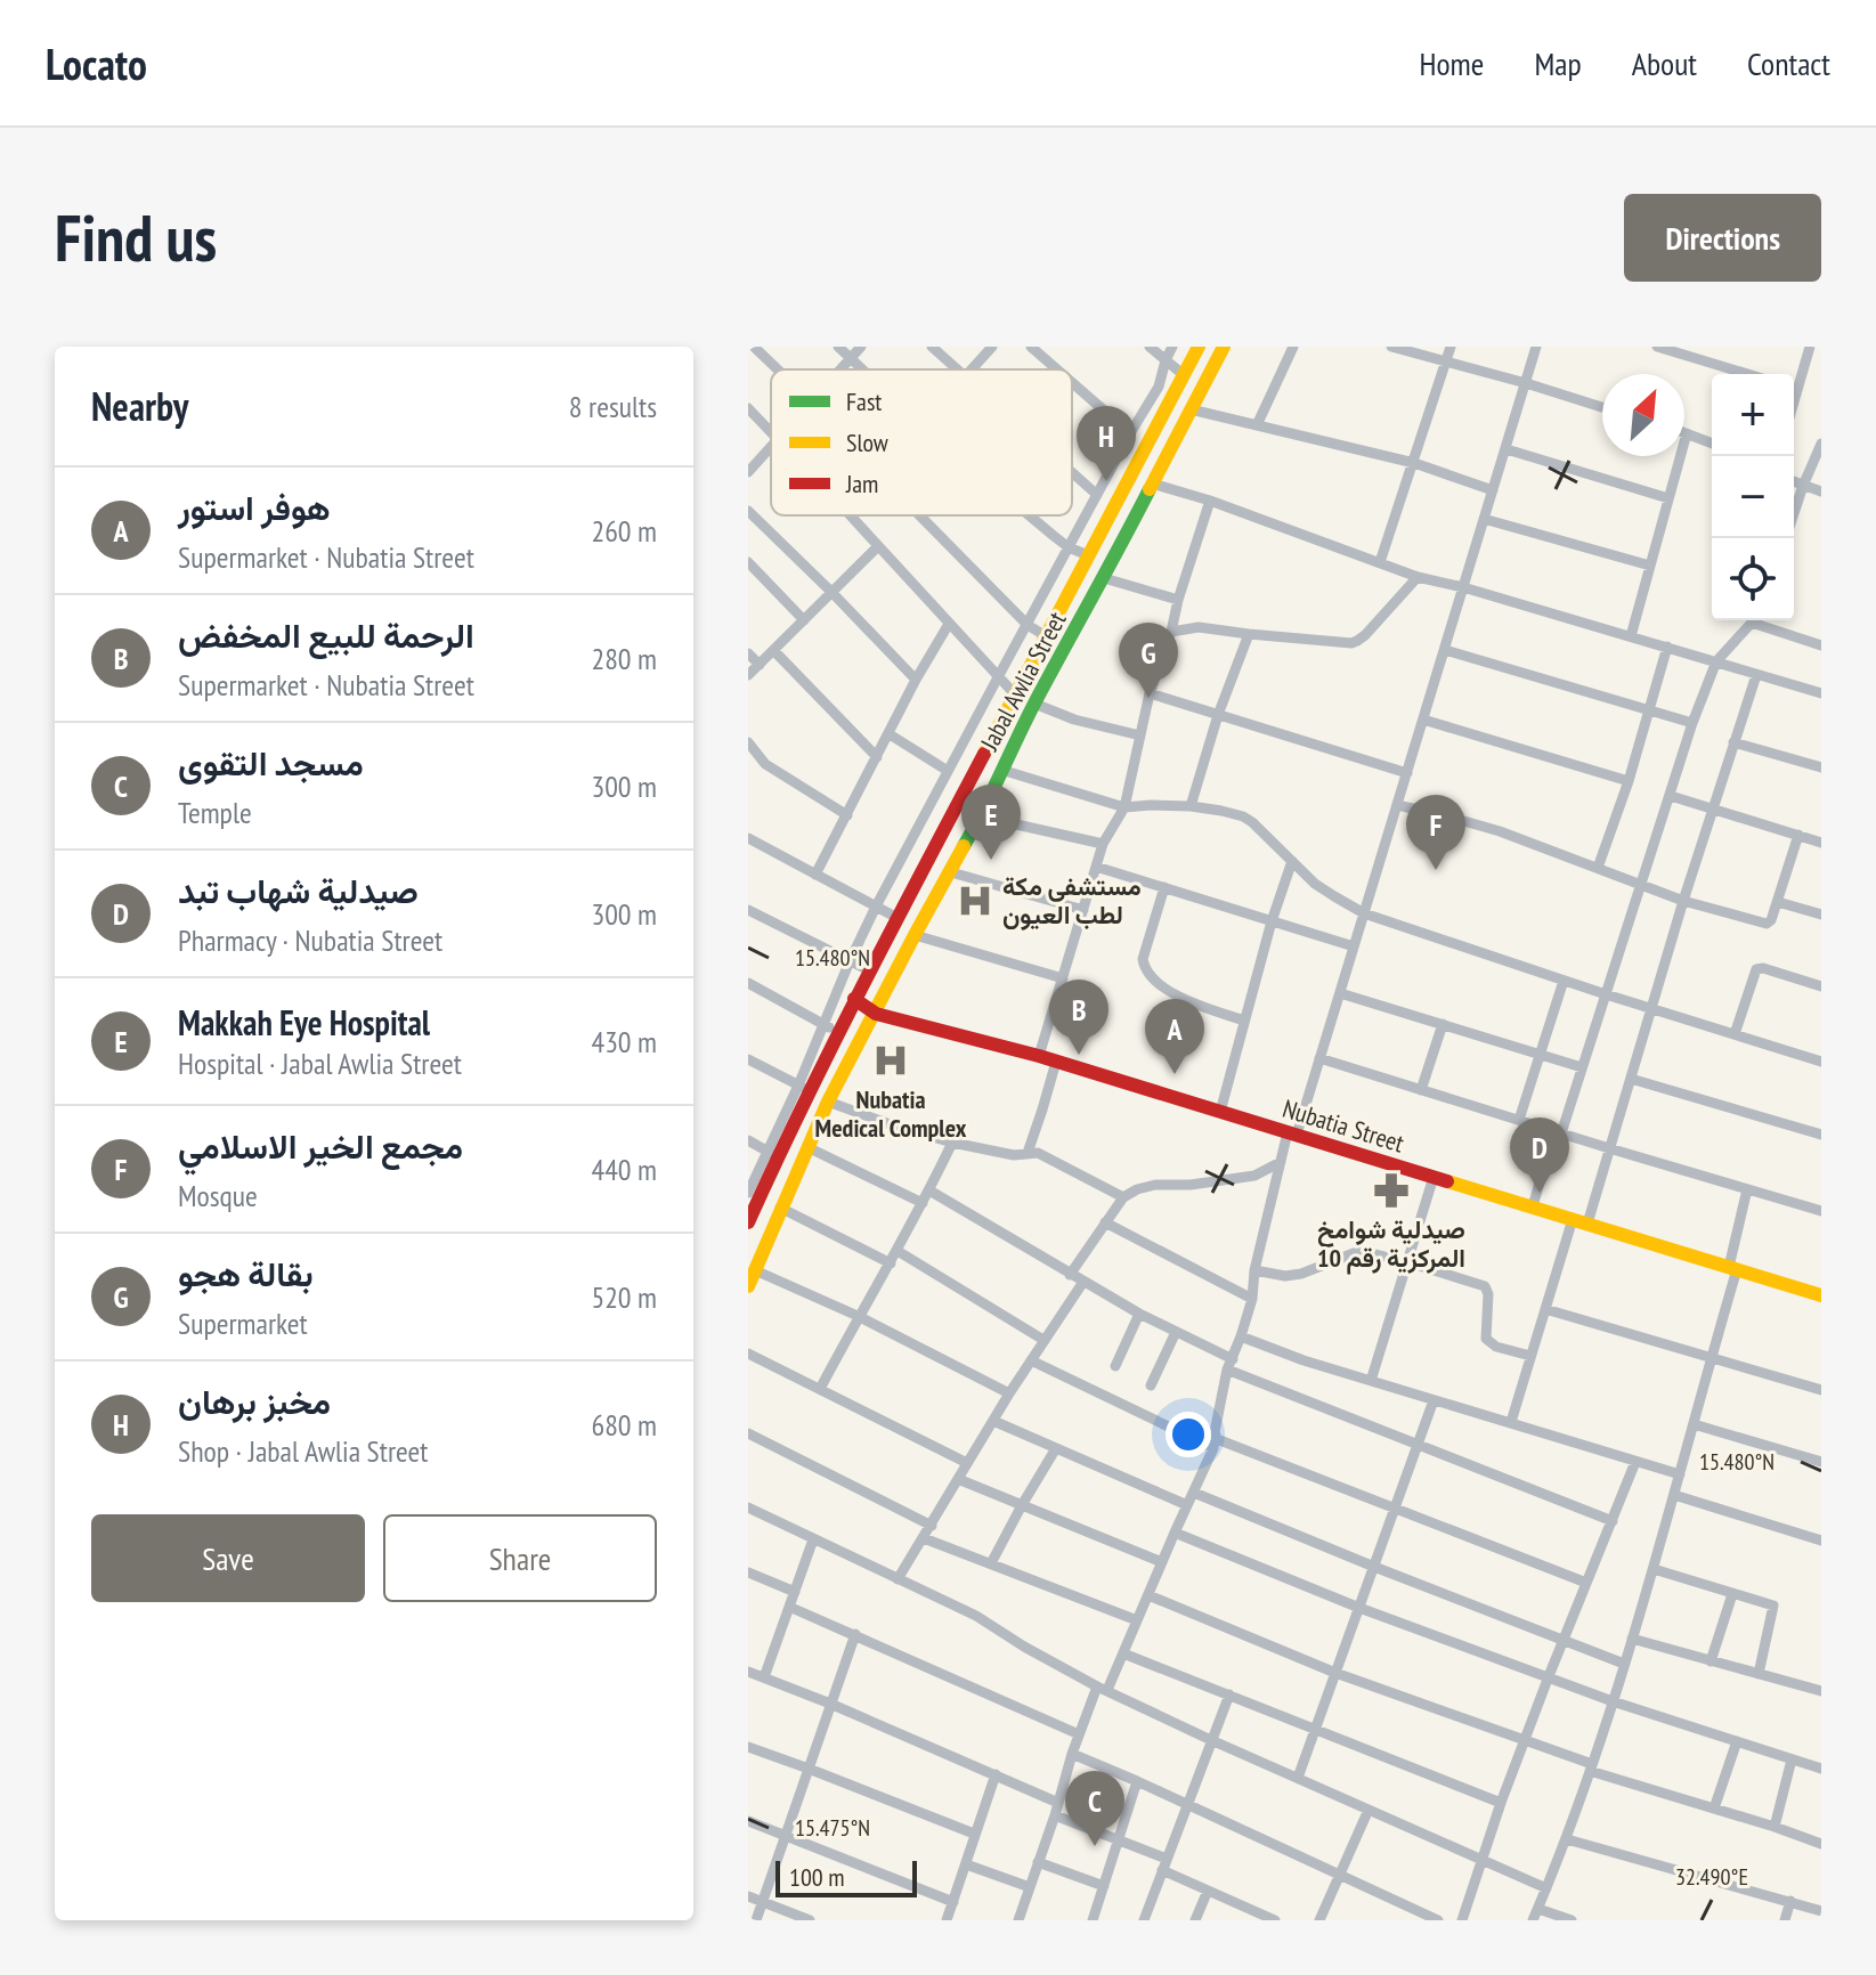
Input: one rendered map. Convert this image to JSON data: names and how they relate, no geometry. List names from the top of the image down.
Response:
{
  "streets": {
    "main road": ["Jabal Awlia Street", "Nubatia Street"]
  },
  "crossings": [
    ["Jabal Awlia Street", "Nubatia Street"]
  ],
  "places": {
    "hospital": ["مستشفى مكة لطب العيون", "Nubatia Medical Complex"],
    "pharmacy": ["صيدلية شوامخ المركزية رقم 10"]
  },
  "legend": ["Fast", "Slow", "Jam"],
  "scale_bar": "100 m",
  "north": "top right",
  "page": {
    "header": "Locato",
    "nav": [
      "Home",
      "Map",
      "About",
      "Contact"
    ],
    "buttons": [
      "Directions",
      ["Save", "Share"]
    ],
    "title": "Find us",
    "heading": ["Nearby", "8 results"],
    "map_buttons": ["+", "−"],
    "pins": [
      "H",
      "G",
      "E",
      "F",
      "B",
      "A",
      "D",
      "C"
    ],
    "list": [
      {
        "mark": "A",
        "name": "هوفر استور",
        "note": "Supermarket · Nubatia Street",
        "value": "260 m"
      },
      {
        "mark": "B",
        "name": "الرحمة للبيع المخفض",
        "note": "Supermarket · Nubatia Street",
        "value": "280 m"
      },
      {
        "mark": "C",
        "name": "مسجد التقوى",
        "note": "Temple",
        "value": "300 m"
      },
      {
        "mark": "D",
        "name": "صيدلية شهاب تبد",
        "note": "Pharmacy · Nubatia Street",
        "value": "300 m"
      },
      {
        "mark": "E",
        "name": "Makkah Eye Hospital",
        "note": "Hospital · Jabal Awlia Street",
        "value": "430 m"
      },
      {
        "mark": "F",
        "name": "مجمع الخير الاسلامي",
        "note": "Mosque",
        "value": "440 m"
      },
      {
        "mark": "G",
        "name": "بقالة هجو",
        "note": "Supermarket",
        "value": "520 m"
      },
      {
        "mark": "H",
        "name": "مخبز برهان",
        "note": "Shop · Jabal Awlia Street",
        "value": "680 m"
      }
    ],
    "scale": "100 m"
  },
  "coordinates": ["15.480°N", "15.475°N", "32.490°E"]
}
